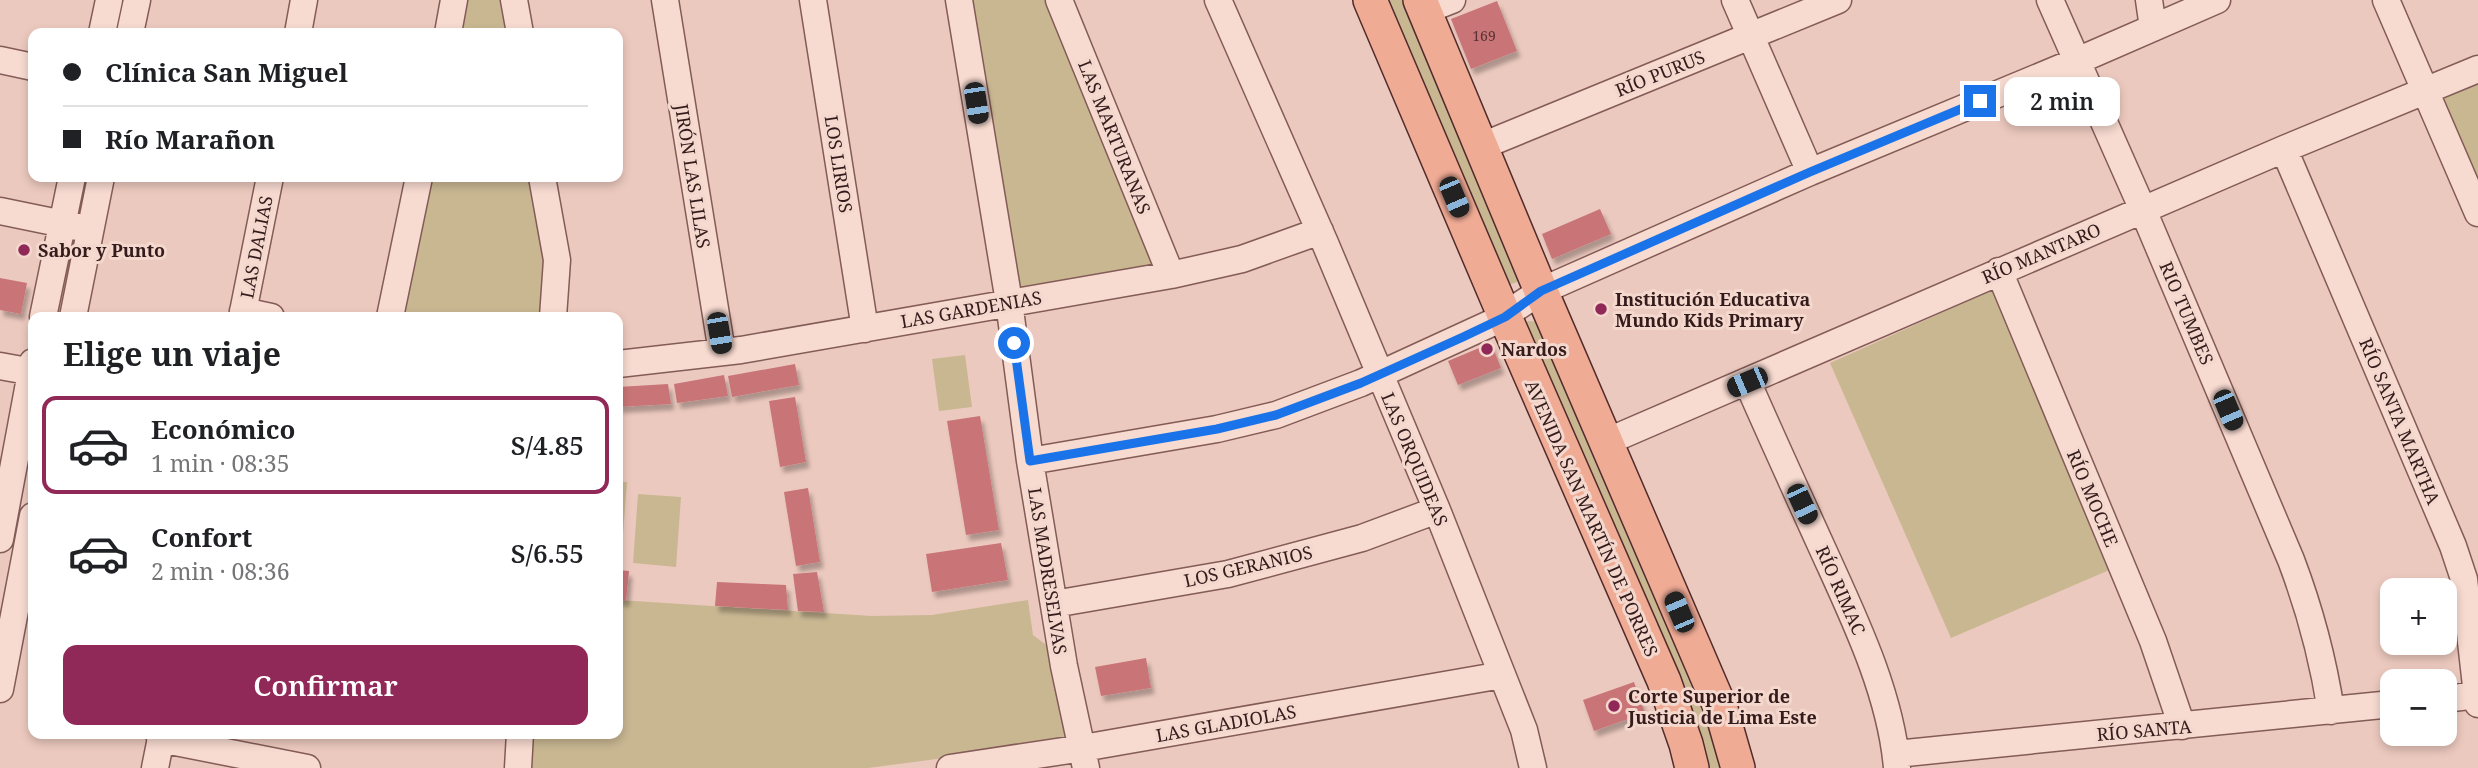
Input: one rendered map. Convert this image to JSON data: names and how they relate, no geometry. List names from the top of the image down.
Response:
{
  "streets": {
    "main road": ["AVENIDA SAN MARTÍN DE PORRES"],
    "street": [
      "RÍO PURUS",
      "LAS MARTURANAS",
      "LOS LIRIOS",
      "JIRÓN LAS LILAS",
      "LAS DALIAS",
      "RÍO MANTARO",
      "LAS GARDENIAS",
      "RIO TUMBES",
      "RÍO SANTA MARTHA",
      "LAS ORQUIDEAS",
      "RÍO MOCHE",
      "LOS GERANIOS",
      "LAS MADRESELVAS",
      "RÍO RIMAC",
      "LAS GLADIOLAS",
      "RÍO SANTA"
    ]
  },
  "crossings": [
    ["LAS MARTURANAS", "LAS GARDENIAS"],
    ["LOS LIRIOS", "LAS GARDENIAS"],
    ["JIRÓN LAS LILAS", "LAS GARDENIAS"],
    ["RÍO MANTARO", "RIO TUMBES"],
    ["RÍO MANTARO", "RÍO SANTA MARTHA"],
    ["RÍO MANTARO", "RÍO MOCHE"],
    ["RÍO MANTARO", "RÍO RIMAC"],
    ["LAS GARDENIAS", "LAS ORQUIDEAS"],
    ["LAS GARDENIAS", "LAS MADRESELVAS"],
    ["RIO TUMBES", "RÍO SANTA"],
    ["LAS ORQUIDEAS", "LOS GERANIOS"],
    ["LAS ORQUIDEAS", "LAS GLADIOLAS"],
    ["RÍO MOCHE", "RÍO SANTA"],
    ["LOS GERANIOS", "LAS MADRESELVAS"],
    ["LAS MADRESELVAS", "LAS GLADIOLAS"],
    ["RÍO RIMAC", "RÍO SANTA"]
  ],
  "places": [
    "Sabor y Punto",
    "Institución Educativa Mundo Kids Primary",
    "Nardos",
    "Corte Superior de Justicia de Lima Este"
  ],
  "house_numbers": ["169"],
  "page": {
    "banner": ["Clínica San Miguel", "Río Marañon"],
    "bubble": "2 min",
    "heading": "Elige un viaje",
    "list": [
      {
        "name": "Económico",
        "note": "1 min · 08:35",
        "value": "S/4.85"
      },
      {
        "name": "Confort",
        "note": "2 min · 08:36",
        "value": "S/6.55"
      }
    ],
    "map_buttons": ["+", "−"],
    "buttons": "Confirmar"
  }
}
